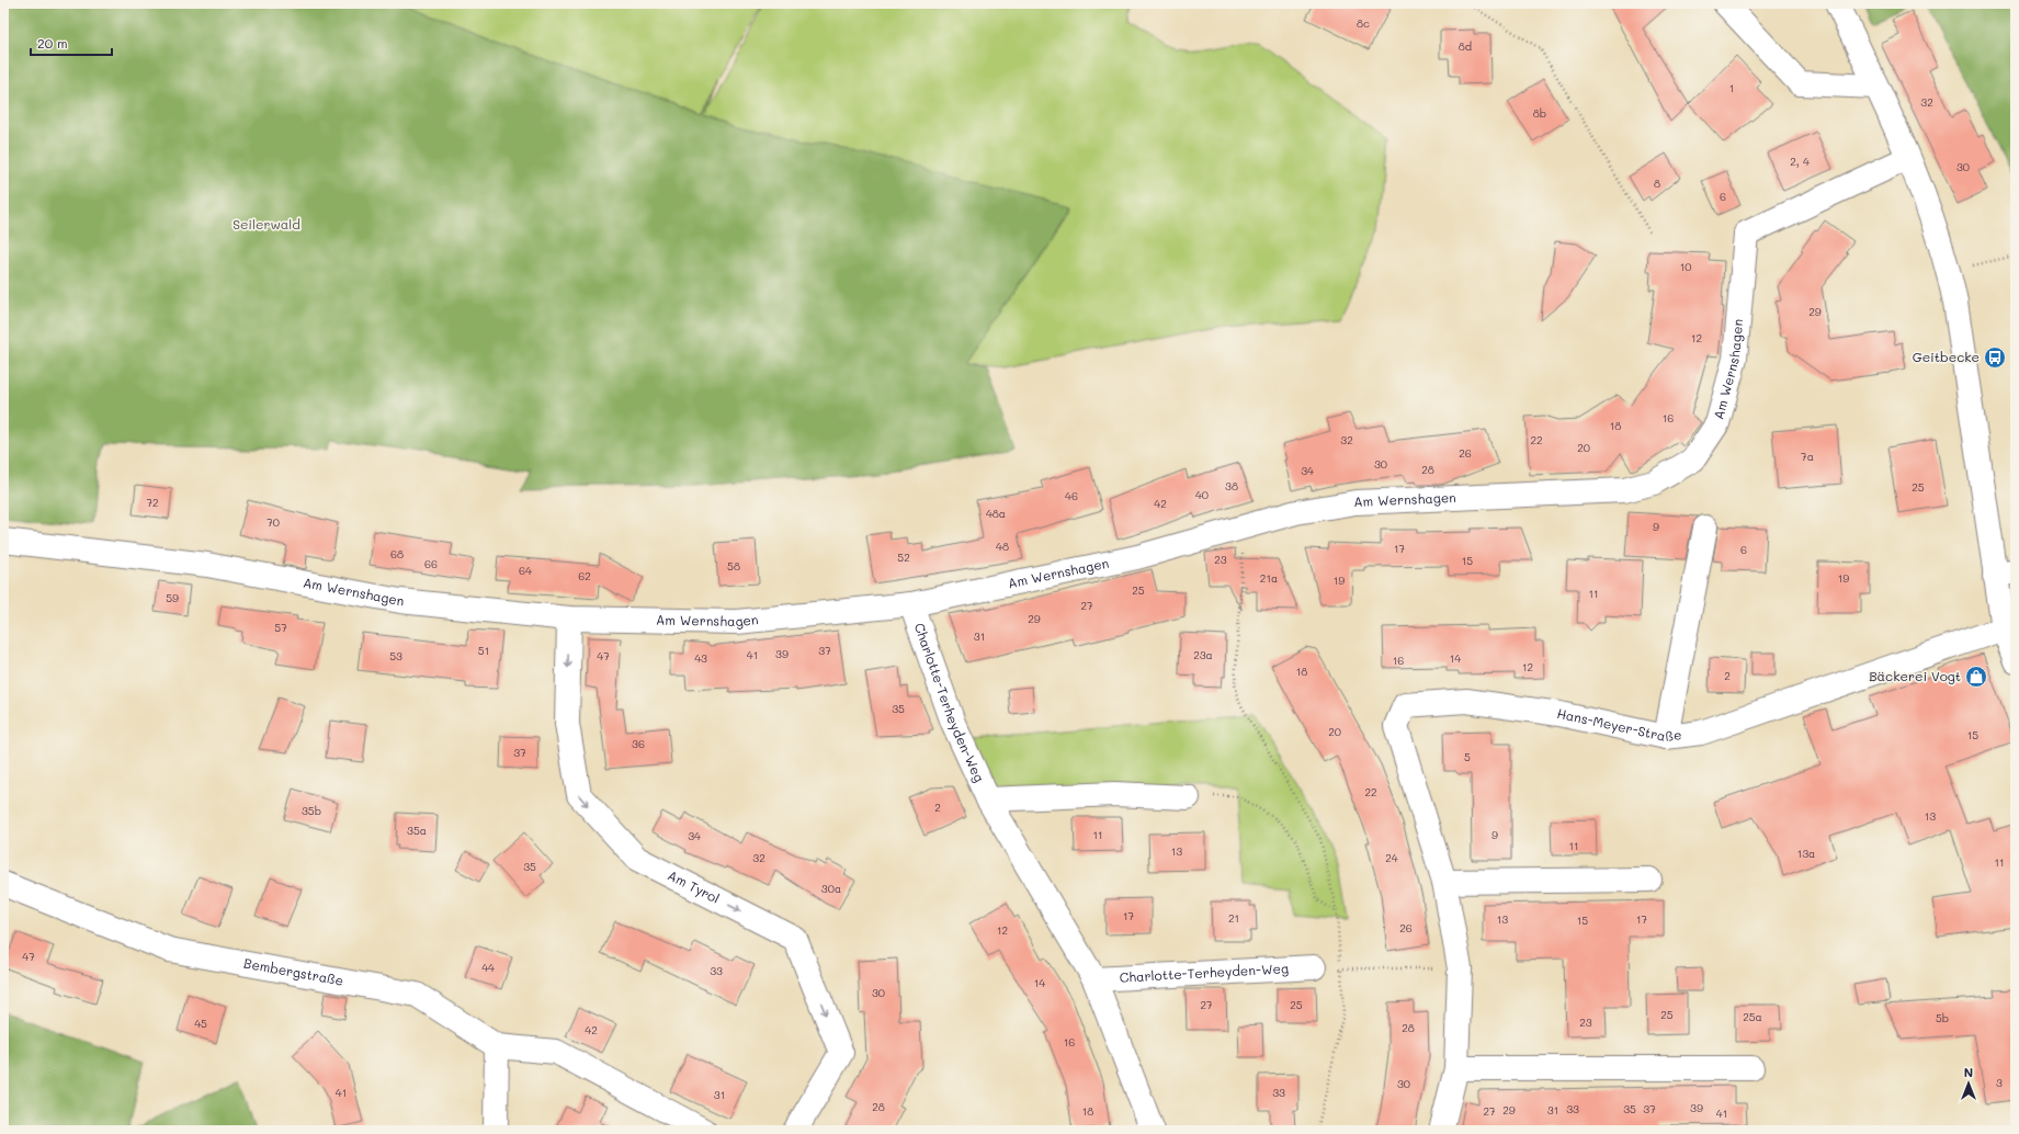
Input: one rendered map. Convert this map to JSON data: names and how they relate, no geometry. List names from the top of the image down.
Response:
{
  "streets": {
    "street": [
      "Am Wernshagen",
      "Charlotte-Terheyden-Weg",
      "Hans-Meyer-Straße",
      "Am Tyrol",
      "Bembergstraße"
    ]
  },
  "crossings": [
    ["Am Wernshagen", "Charlotte-Terheyden-Weg"],
    ["Am Wernshagen", "Am Tyrol"]
  ],
  "one_way": ["Am Tyrol"],
  "parks": ["Seilerwald"],
  "places": {
    "bus stop": ["Geitbecke"],
    "shop": ["Bäckerei Vogt"]
  },
  "house_numbers": [
    "8c",
    "8d",
    "1",
    "32",
    "8b",
    "2, 4",
    "30",
    "8",
    "6",
    "10",
    "29",
    "12",
    "16",
    "18",
    "32",
    "22",
    "20",
    "26",
    "7a",
    "30",
    "28",
    "34",
    "38",
    "25",
    "40",
    "46",
    "72",
    "42",
    "48a",
    "70",
    "9",
    "48",
    "17",
    "6",
    "68",
    "52",
    "23",
    "15",
    "66",
    "58",
    "64",
    "62",
    "21a",
    "19",
    "19",
    "25",
    "11",
    "59",
    "27",
    "29",
    "57",
    "31",
    "51",
    "37",
    "39",
    "41",
    "23a",
    "53",
    "47",
    "43",
    "14",
    "16",
    "12",
    "18",
    "2",
    "35",
    "20",
    "15",
    "36",
    "37",
    "5",
    "22",
    "2",
    "35b",
    "13",
    "35a",
    "11",
    "9",
    "34",
    "11",
    "13",
    "13a",
    "32",
    "24",
    "11",
    "35",
    "30a",
    "17",
    "21",
    "13",
    "17",
    "15",
    "26",
    "12",
    "47",
    "44",
    "33",
    "14",
    "30",
    "27",
    "25",
    "25",
    "25a",
    "5b",
    "23",
    "45",
    "28",
    "42",
    "16",
    "3",
    "30",
    "41",
    "33",
    "31",
    "28",
    "39",
    "33",
    "35",
    "37",
    "29",
    "31",
    "18",
    "27",
    "41"
  ],
  "scale_bar": "20 m",
  "north": "top"
}
